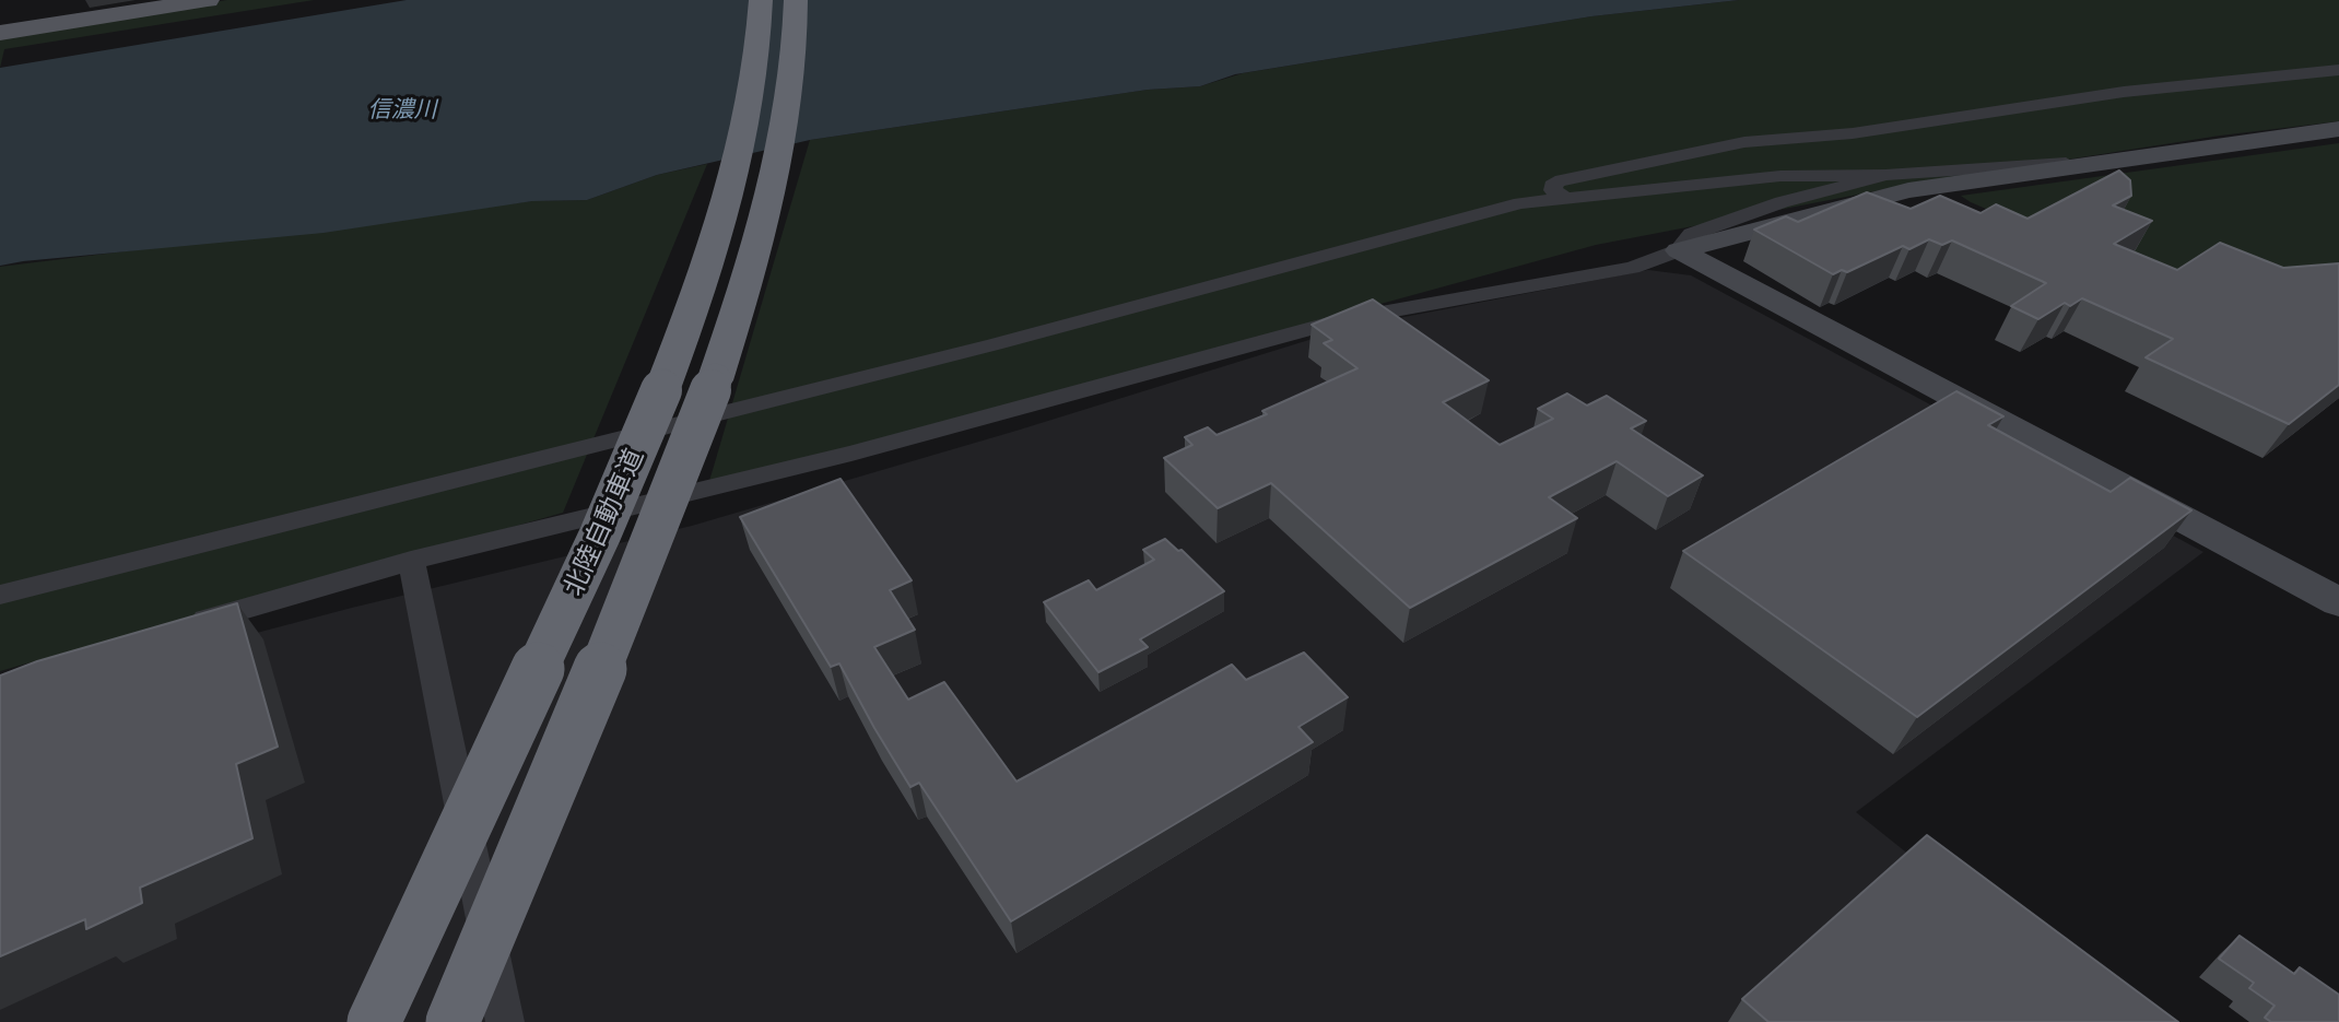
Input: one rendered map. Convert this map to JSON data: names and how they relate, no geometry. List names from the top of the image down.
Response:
{
  "streets": {
    "highway": ["北陸自動車道"]
  },
  "water": ["信濃川"]
}
